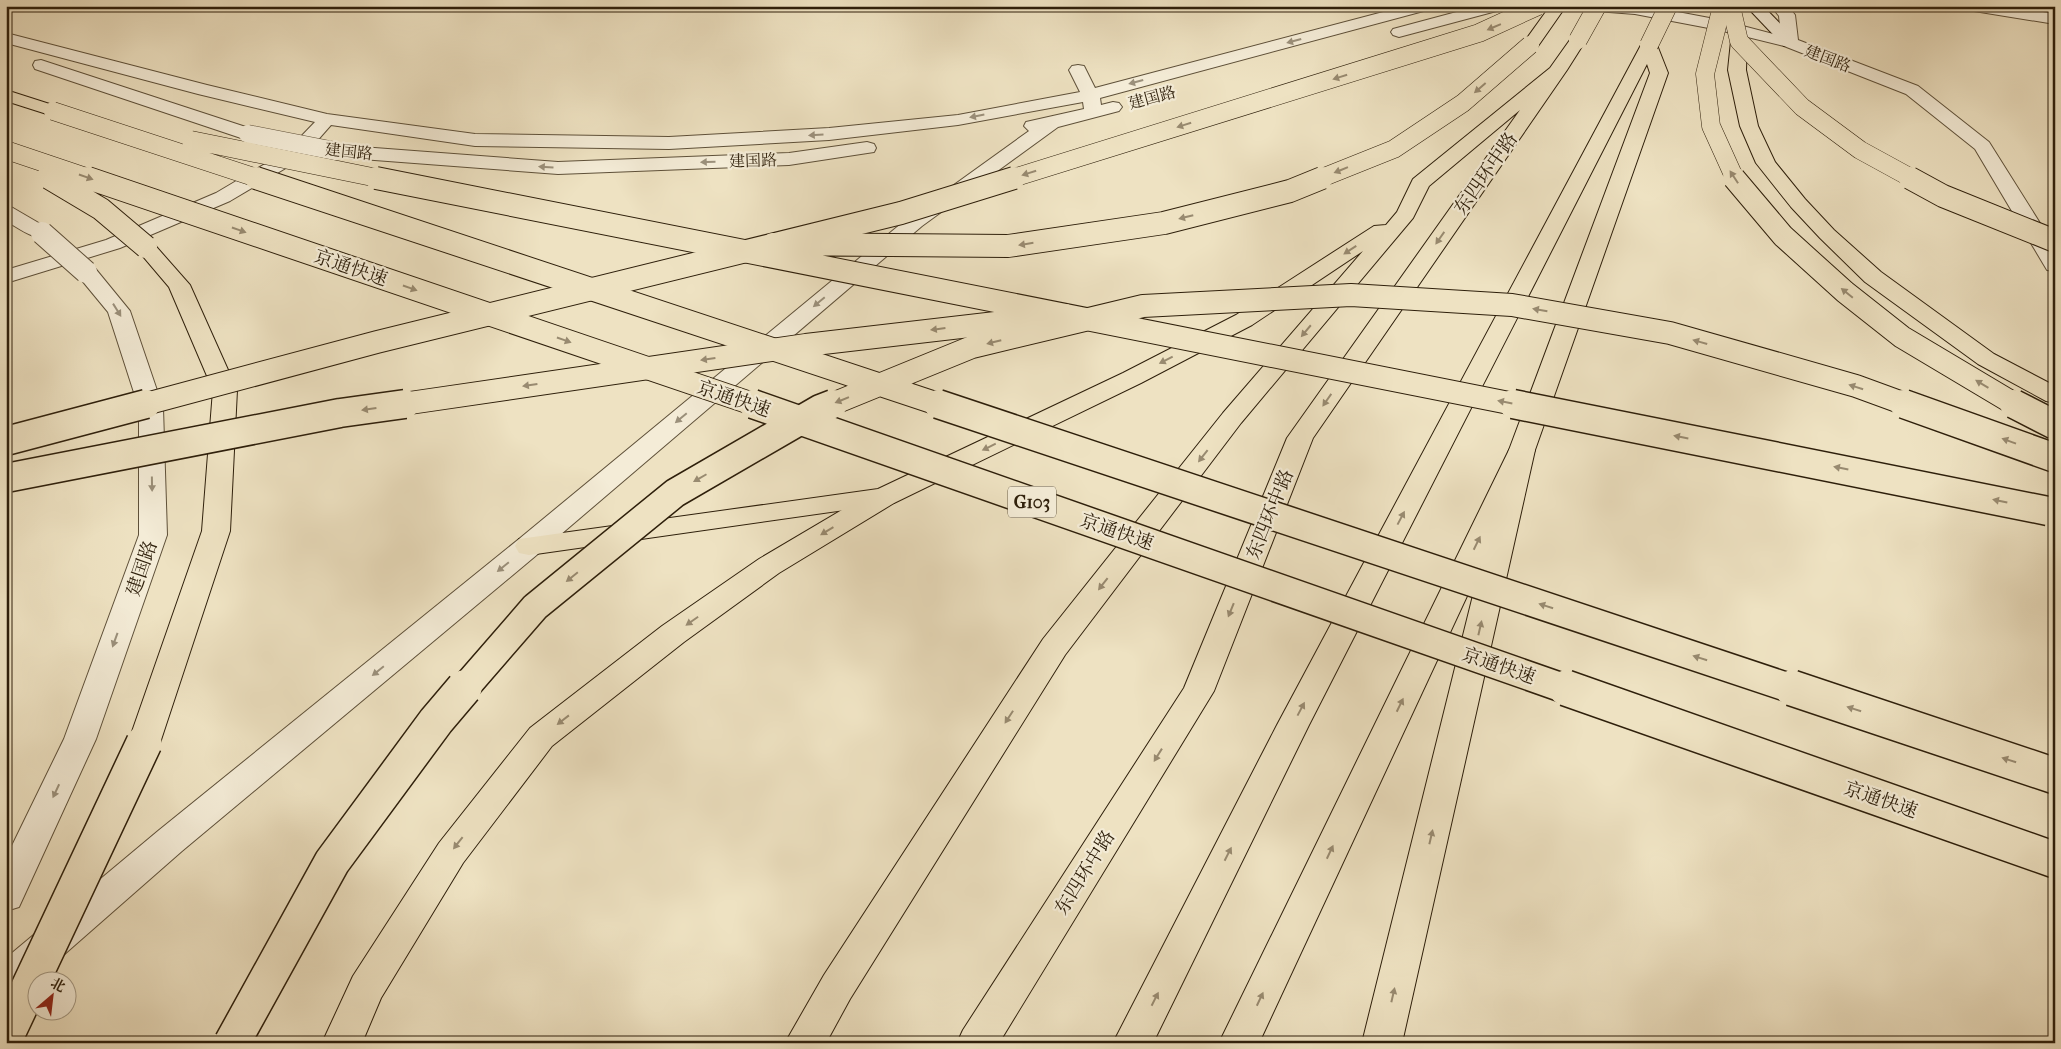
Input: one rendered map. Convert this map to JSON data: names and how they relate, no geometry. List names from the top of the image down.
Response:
{
  "streets": {
    "highway": ["东四环中路", "京通快速", "G103"],
    "street": ["建国路"]
  },
  "crossings": [
    ["建国路", "东四环中路"]
  ],
  "north": "top right"
}
